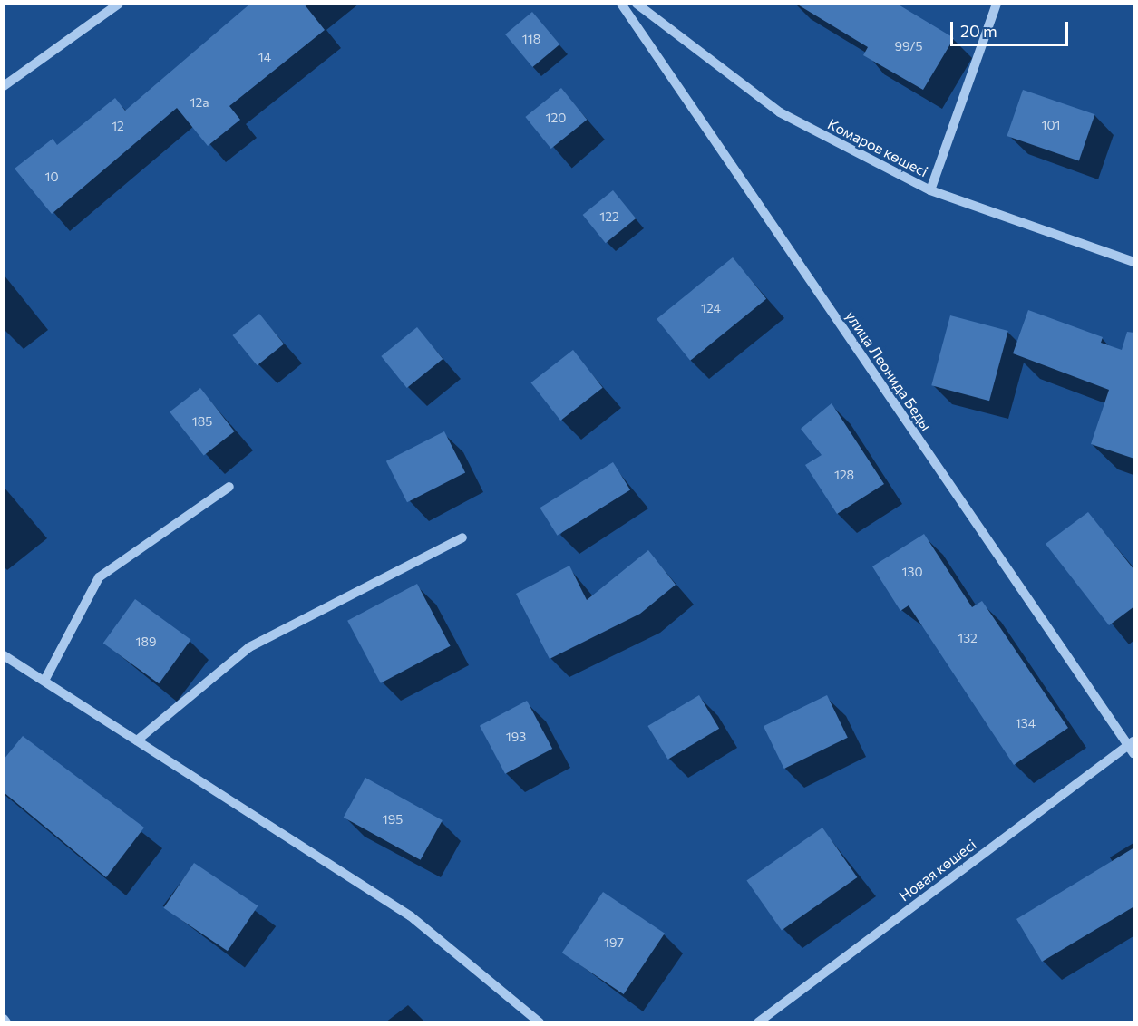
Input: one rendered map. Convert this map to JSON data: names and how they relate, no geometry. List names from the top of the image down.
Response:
{
  "streets": {
    "street": ["Комаров көшесі", "улица Леонида Беды", "Новая көшесі"]
  },
  "crossings": [
    ["улица Леонида Беды", "Новая көшесі"]
  ],
  "house_numbers": [
    "118",
    "99/5",
    "14",
    "12а",
    "120",
    "101",
    "12",
    "10",
    "122",
    "124",
    "185",
    "128",
    "130",
    "132",
    "189",
    "134",
    "193",
    "195",
    "197"
  ],
  "scale_bar": "20 m"
}
